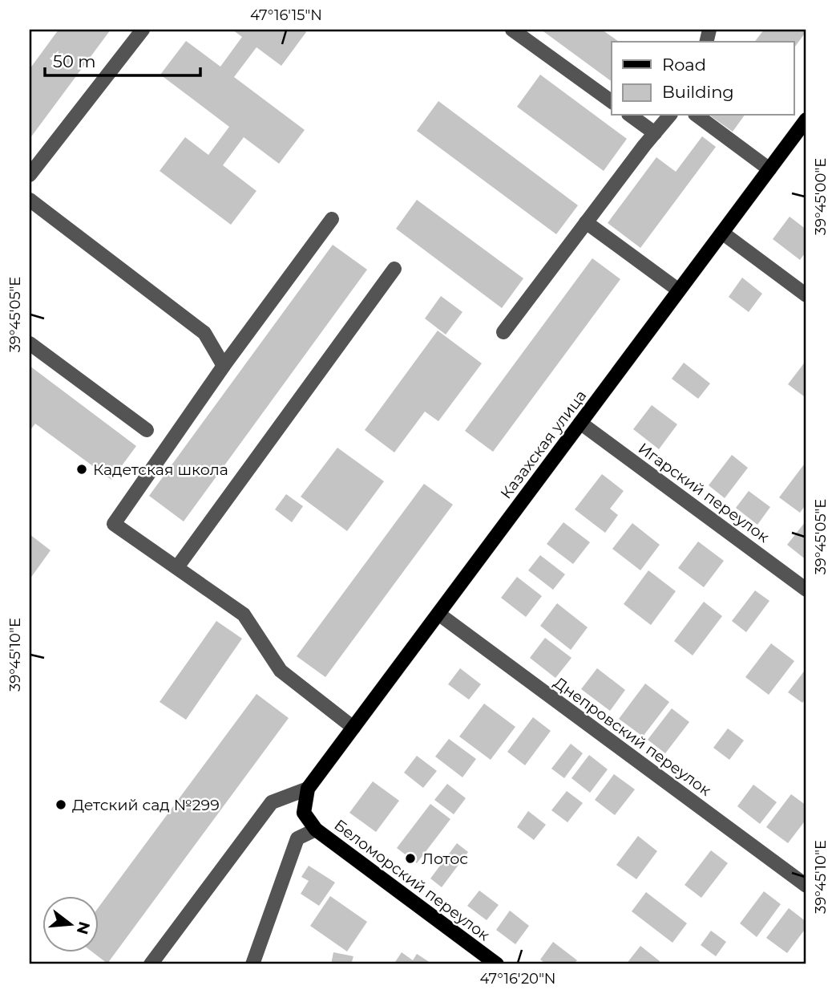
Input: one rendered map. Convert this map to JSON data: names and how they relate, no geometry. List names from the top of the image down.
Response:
{
  "streets": {
    "main road": ["Казахская улица", "Беломорский переулок"],
    "street": ["Игарский переулок", "Днепровский переулок"]
  },
  "crossings": [
    ["Казахская улица", "Игарский переулок"],
    ["Казахская улица", "Днепровский переулок"],
    ["Казахская улица", "Беломорский переулок"]
  ],
  "places": ["Кадетская школа", "Детский сад №299", "Лотос"],
  "legend": ["Road", "Building"],
  "scale_bar": "50 m",
  "north": "right",
  "coordinates": [
    "47°16'15\"N",
    "39°45'00\"E",
    "39°45'05\"E",
    "39°45'10\"E",
    "47°16'20\"N"
  ]
}
